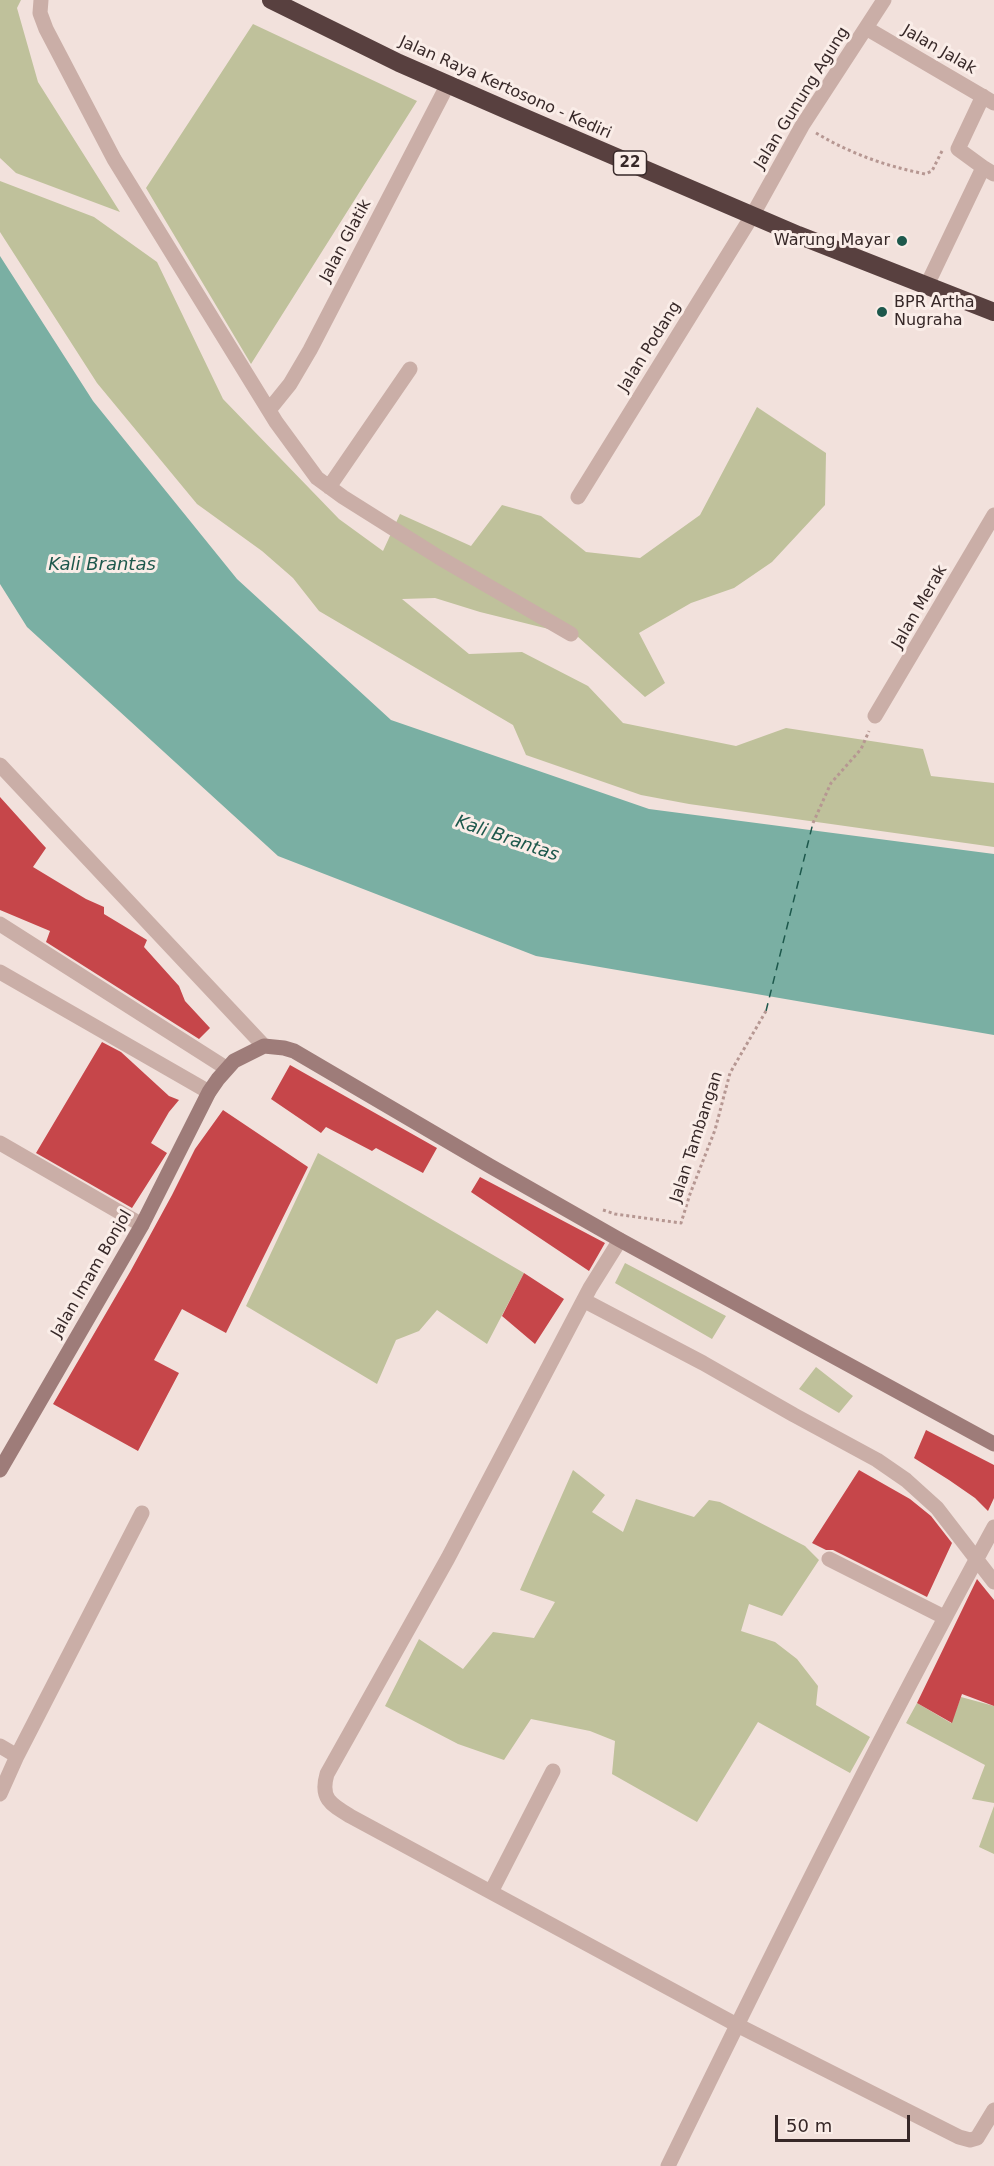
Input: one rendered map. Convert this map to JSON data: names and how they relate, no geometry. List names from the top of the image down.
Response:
{
  "streets": {
    "highway": ["Jalan Raya Kertosono - Kediri", "22"],
    "main road": ["Jalan Imam Bonjol"],
    "street": [
      "Jalan Jalak",
      "Jalan Gunung Agung",
      "Jalan Glatik",
      "Jalan Podang",
      "Jalan Merak"
    ],
    "path": ["Jalan Tambangan"]
  },
  "crossings": [
    ["Jalan Jalak", "Jalan Gunung Agung"],
    ["Jalan Raya Kertosono - Kediri", "Jalan Gunung Agung"],
    ["Jalan Raya Kertosono - Kediri", "Jalan Glatik"],
    ["Jalan Raya Kertosono - Kediri", "Jalan Podang"],
    ["Jalan Gunung Agung", "Jalan Podang"]
  ],
  "water": ["Kali Brantas"],
  "places": ["Warung Mayar", "BPR Artha Nugraha"],
  "scale_bar": "50 m"
}
